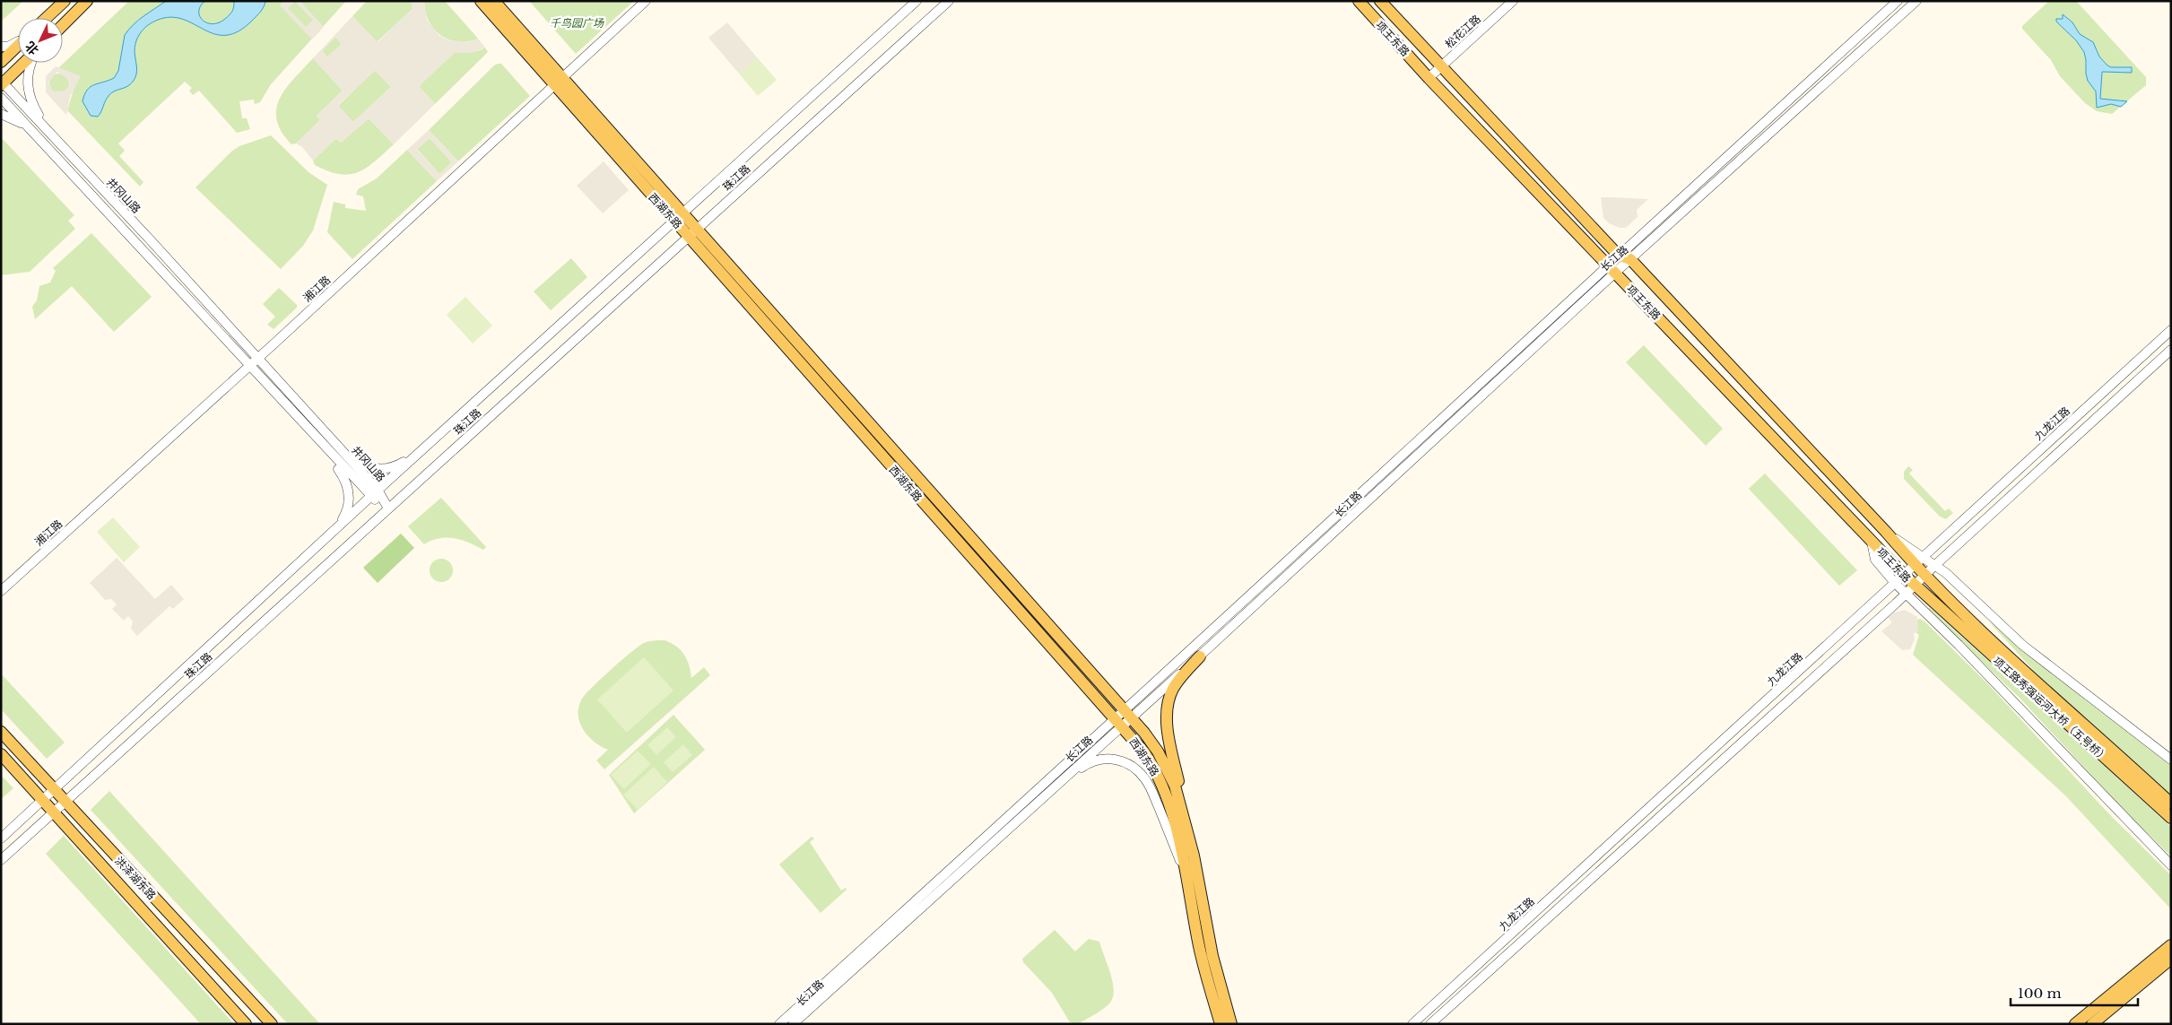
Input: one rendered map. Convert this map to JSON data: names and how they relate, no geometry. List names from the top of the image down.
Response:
{
  "streets": {
    "main road": [
      "项王东路",
      "西湖东路",
      "项王路秀强运河大桥（五号桥）",
      "洪泽湖东路"
    ],
    "street": [
      "松花江路",
      "珠江路",
      "井冈山路",
      "长江路",
      "湘江路",
      "九龙江路"
    ]
  },
  "crossings": [
    ["松花江路", "项王东路"],
    ["项王东路", "长江路"],
    ["项王东路", "九龙江路"],
    ["项王东路", "项王路秀强运河大桥（五号桥）"],
    ["珠江路", "井冈山路"],
    ["珠江路", "西湖东路"],
    ["珠江路", "洪泽湖东路"],
    ["井冈山路", "湘江路"],
    ["西湖东路", "长江路"],
    ["西湖东路", "湘江路"]
  ],
  "parks": ["千鸟园广场"],
  "scale_bar": "100 m",
  "north": "bottom left"
}
